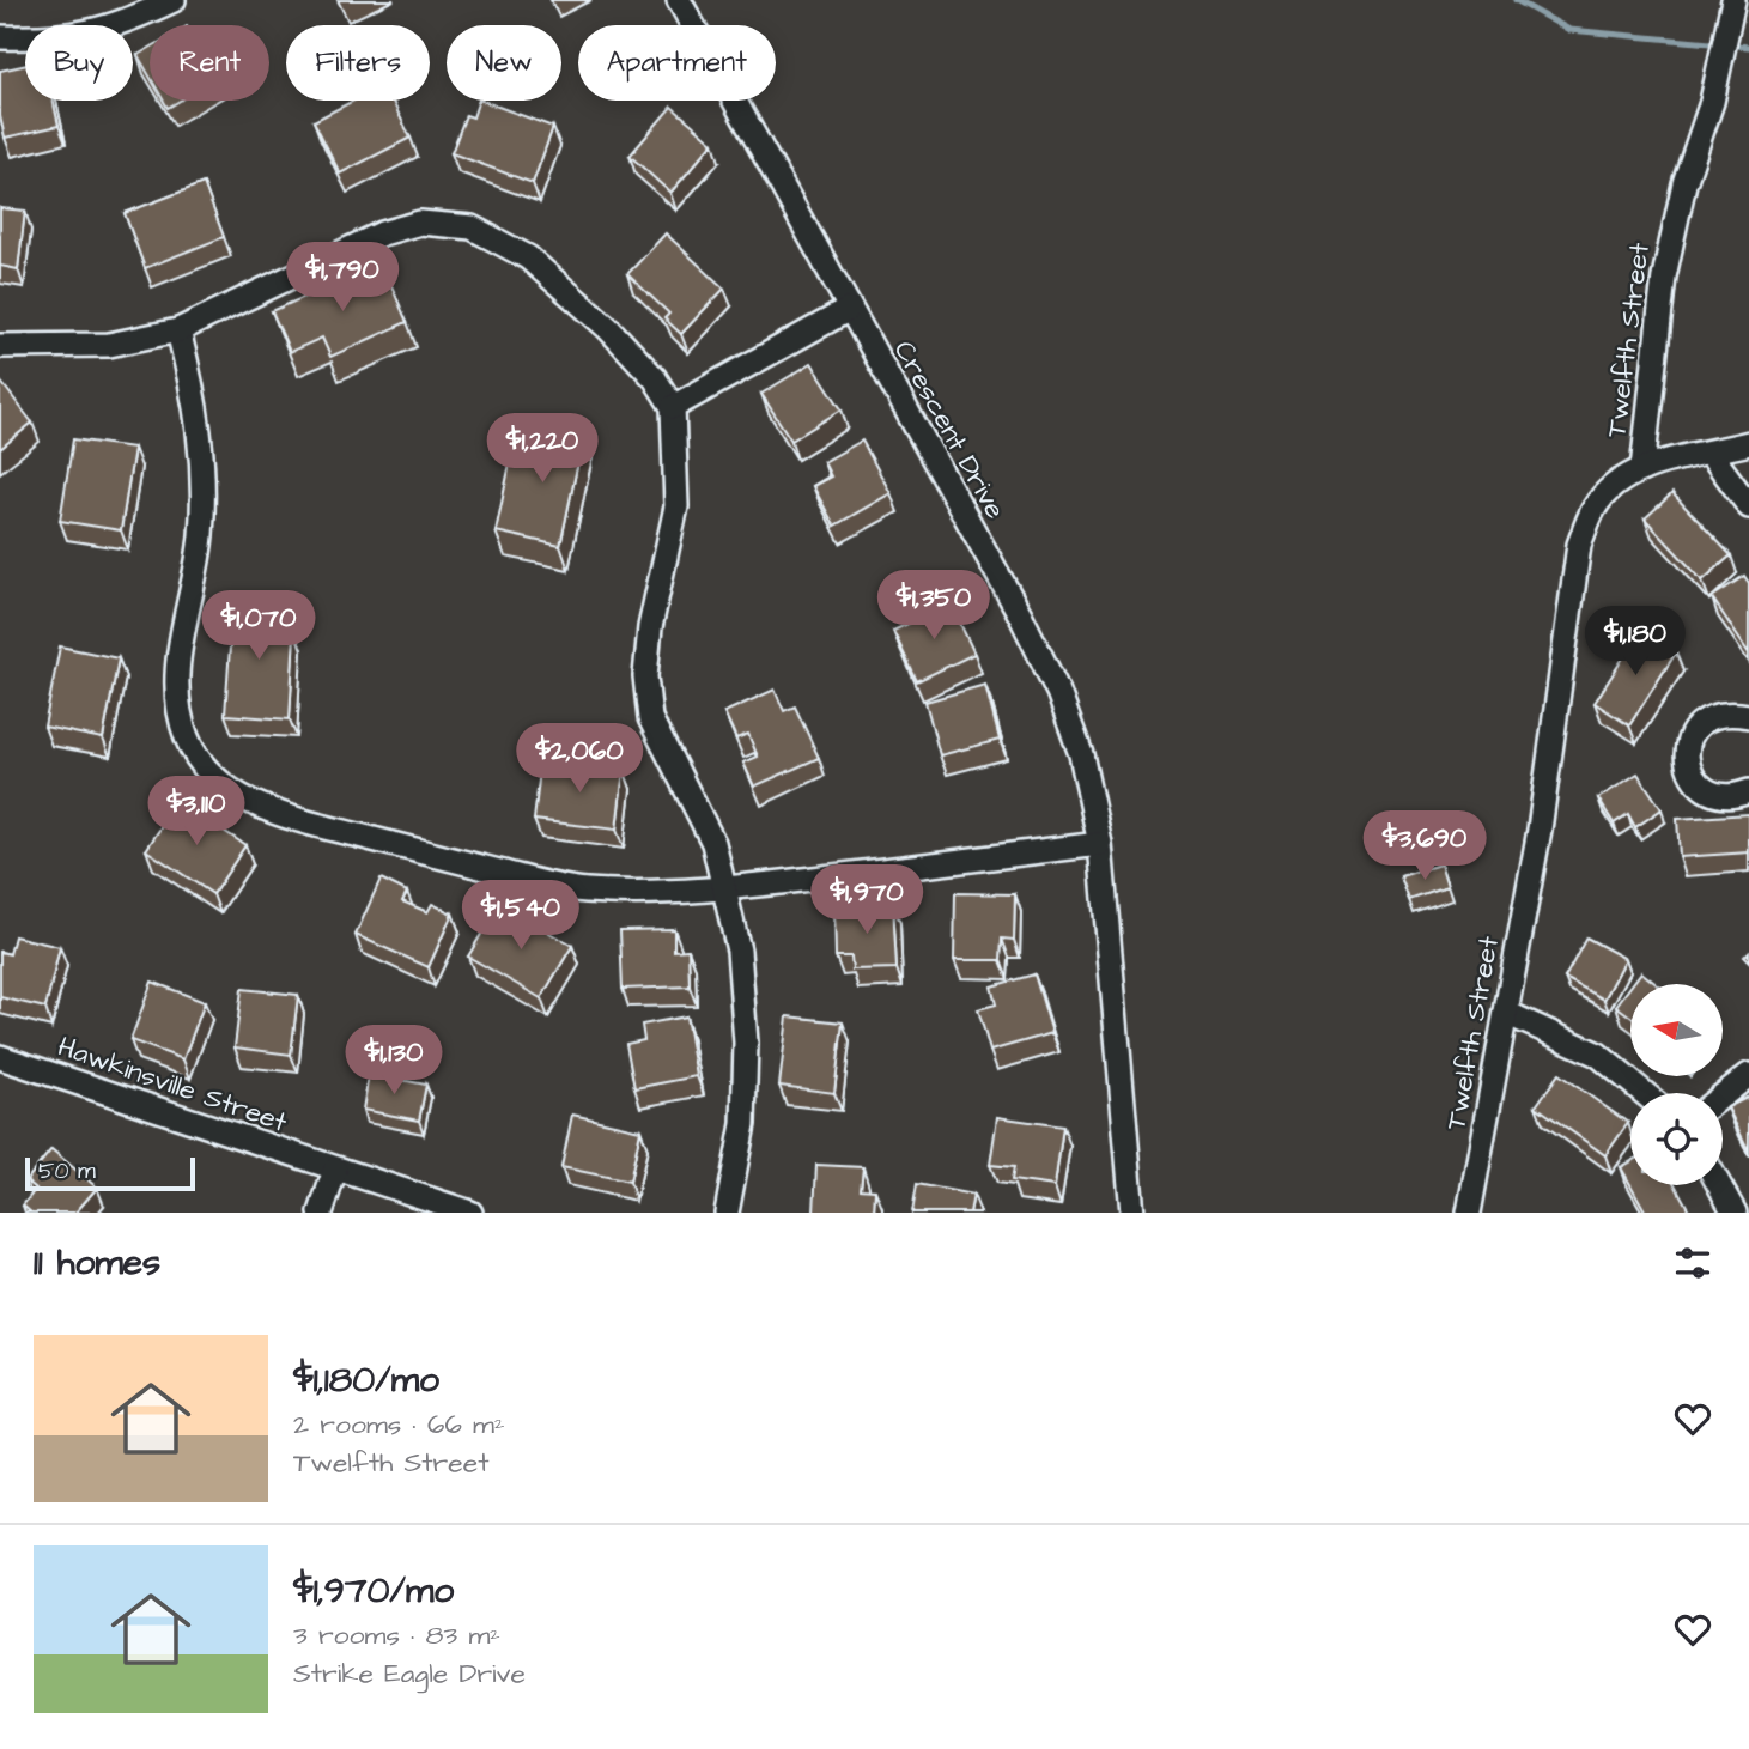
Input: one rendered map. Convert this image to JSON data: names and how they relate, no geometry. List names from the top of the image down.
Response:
{
  "streets": {
    "street": ["Twelfth Street", "Crescent Drive", "Hawkinsville Street"]
  },
  "scale_bar": "50 m",
  "north": "left",
  "page": {
    "chip": [
      "Buy",
      "Rent",
      "Filters",
      "New",
      "Apartment"
    ],
    "price": [
      "$1,790",
      "$1,220",
      "$1,350",
      "$1,070",
      "$1,180",
      "$2,060",
      "$3,110",
      "$3,690",
      "$1,970",
      "$1,540",
      "$1,130"
    ],
    "scale": "50 m",
    "heading": "11 homes",
    "list": [
      {
        "name": "$1,180/mo",
        "note": "2 rooms · 66 m² · Twelfth Street"
      },
      {
        "name": "$1,970/mo",
        "note": "3 rooms · 83 m² · Strike Eagle Drive"
      }
    ]
  }
}
